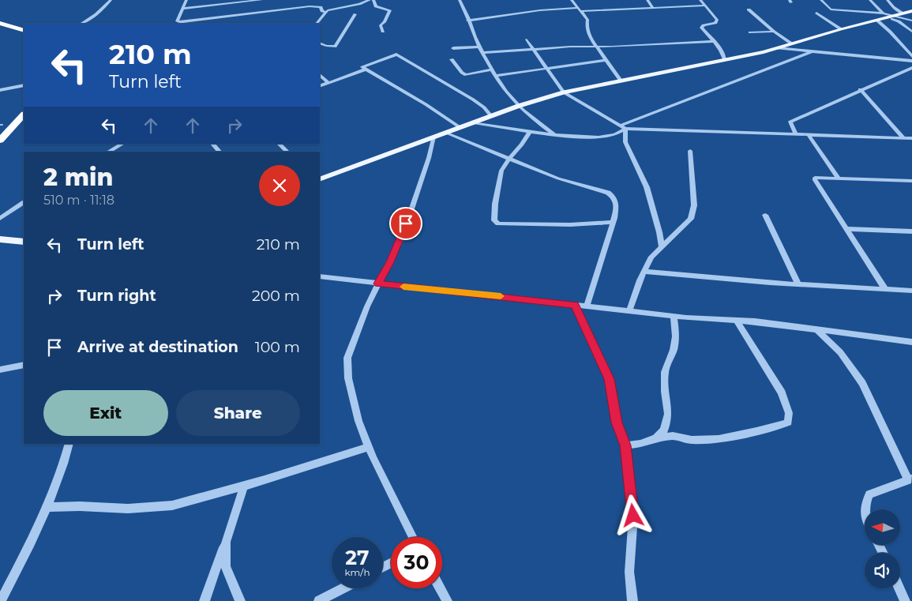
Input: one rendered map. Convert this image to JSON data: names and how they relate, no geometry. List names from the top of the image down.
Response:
{
  "north": "left",
  "page": {
    "turn": ["210 m", "Turn left"],
    "heading": ["2 min", "510 m · 11:18"],
    "list": [
      {
        "name": "Turn left",
        "value": "210 m"
      },
      {
        "name": "Turn right",
        "value": "200 m"
      },
      {
        "name": "Arrive at destination",
        "value": "100 m"
      }
    ],
    "buttons": ["Exit", "Share"],
    "speed": "27 km/h",
    "limit": "30"
  }
}
